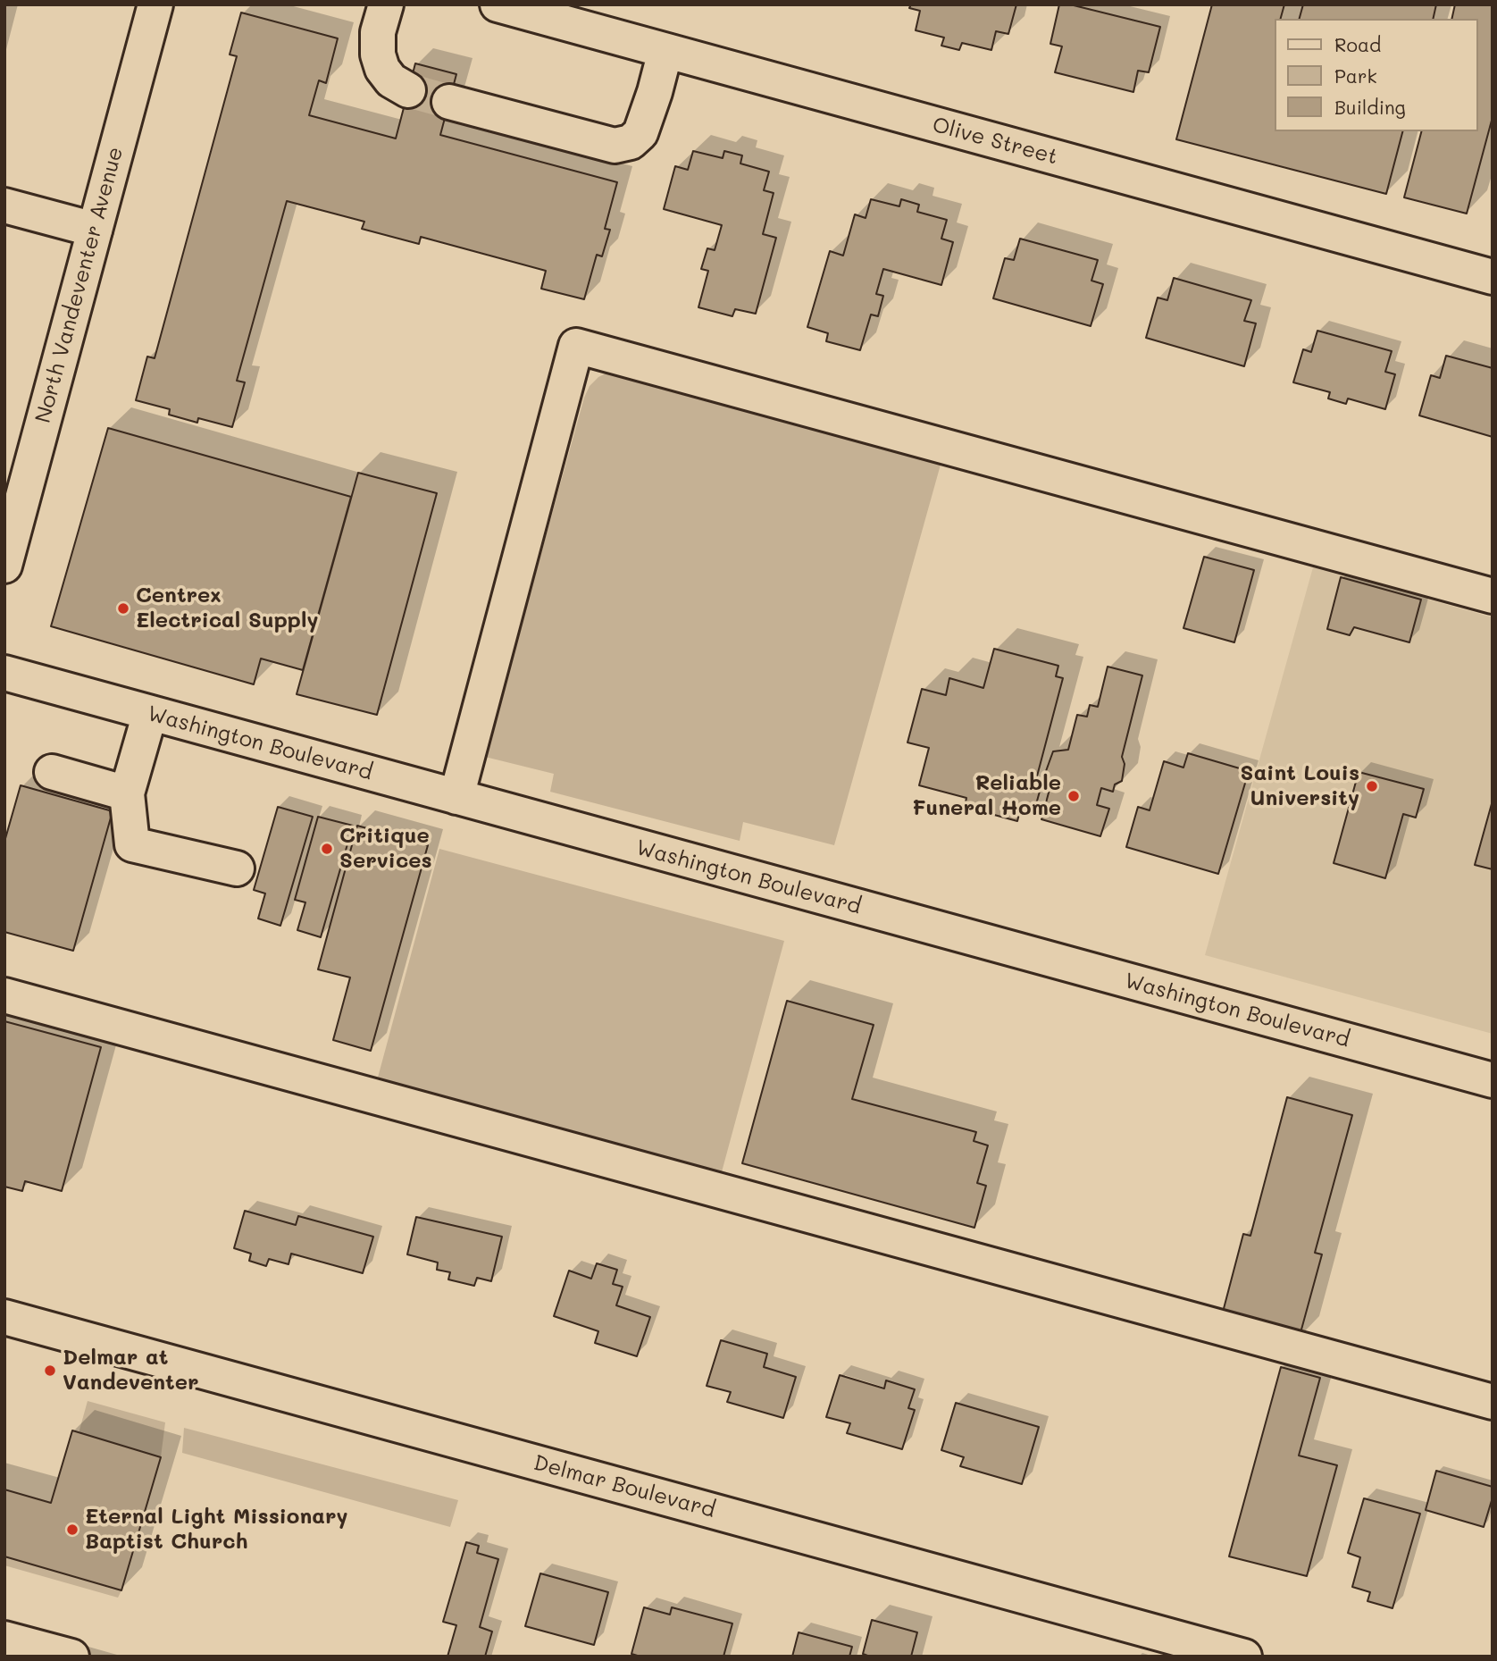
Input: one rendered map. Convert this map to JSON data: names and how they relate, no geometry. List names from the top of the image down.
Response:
{
  "streets": {
    "street": [
      "Olive Street",
      "North Vandeventer Avenue",
      "Washington Boulevard",
      "Delmar Boulevard"
    ]
  },
  "places": [
    "Centrex Electrical Supply",
    "Saint Louis University",
    "Reliable Funeral Home",
    "Critique Services",
    "Delmar at Vandeventer",
    "Eternal Light Missionary Baptist Church"
  ],
  "legend": ["Road", "Park", "Building"]
}
